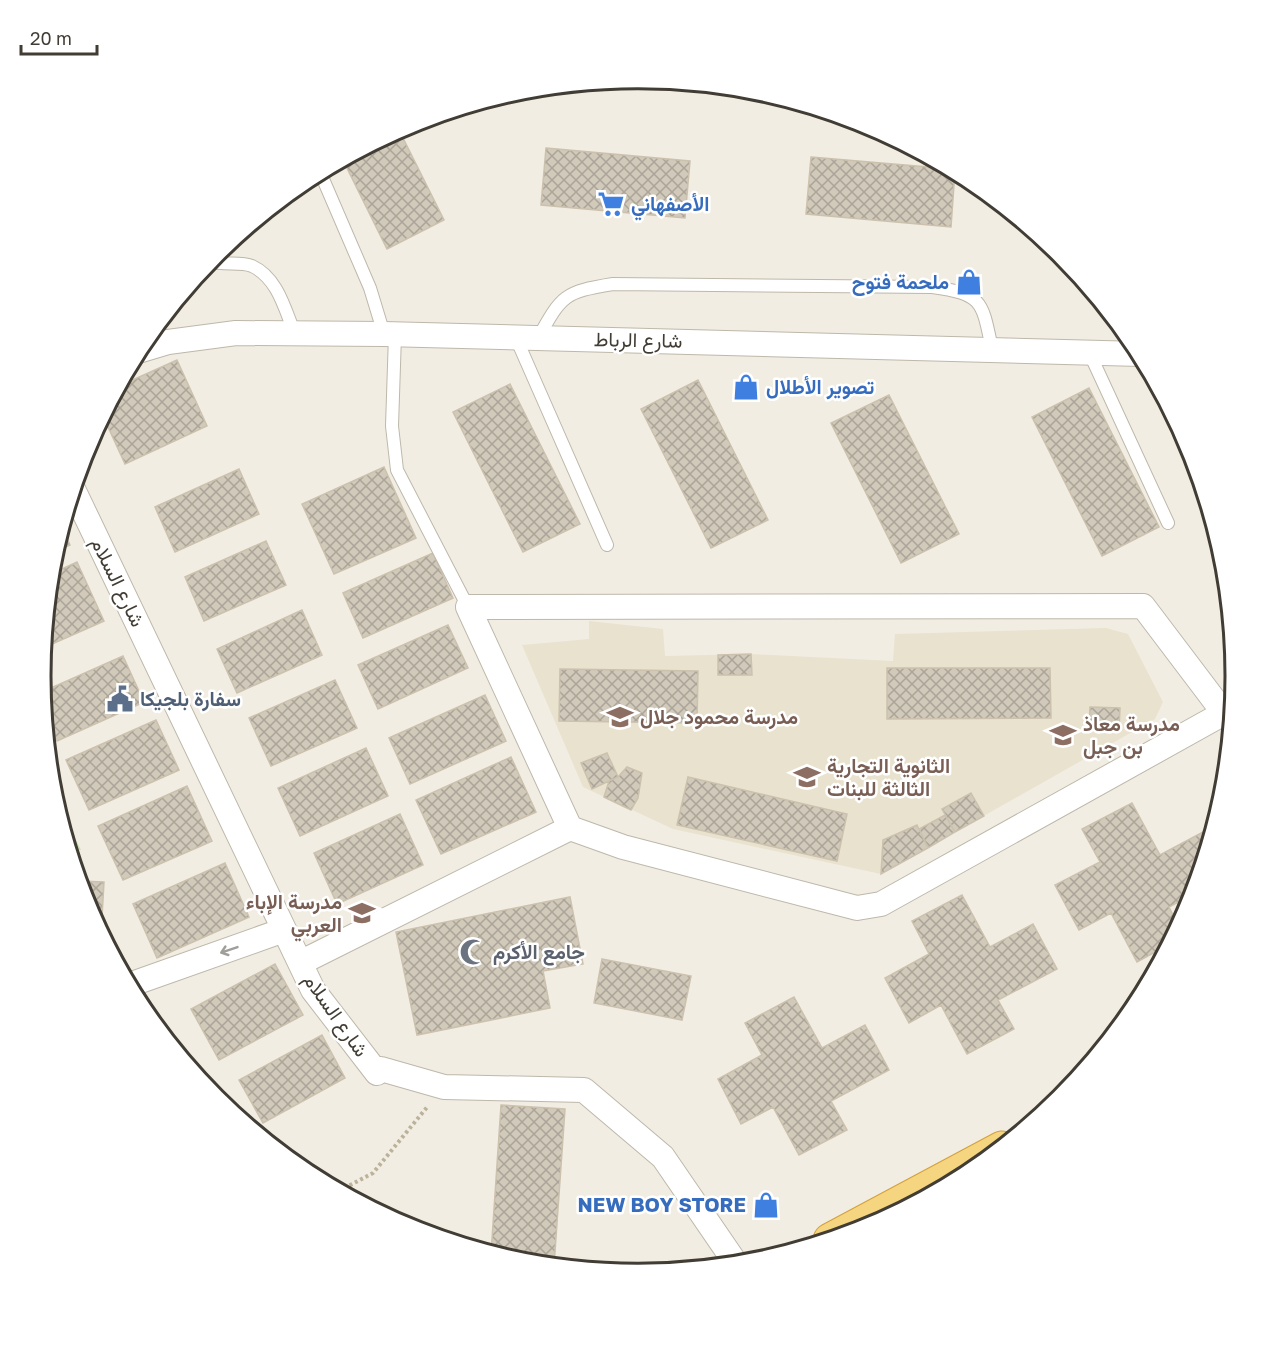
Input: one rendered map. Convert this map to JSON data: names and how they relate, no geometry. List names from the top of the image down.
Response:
{
  "streets": {
    "street": ["شارع الرباط", "شارع السلام"]
  },
  "places": {
    "supermarket": ["الأصفهاني"],
    "shop": ["ملحمة فتوح", "تصوير الأطلال", "NEW BOY STORE"],
    "public building": ["سفارة بلجيكا"],
    "school or university": [
      "مدرسة محمود جلال",
      "مدرسة معاذ بن جبل",
      "الثانوية التجارية الثالثة للبنات",
      "مدرسة الإباء العربي"
    ],
    "mosque": ["جامع الأكرم"]
  },
  "scale_bar": "20 m"
}
